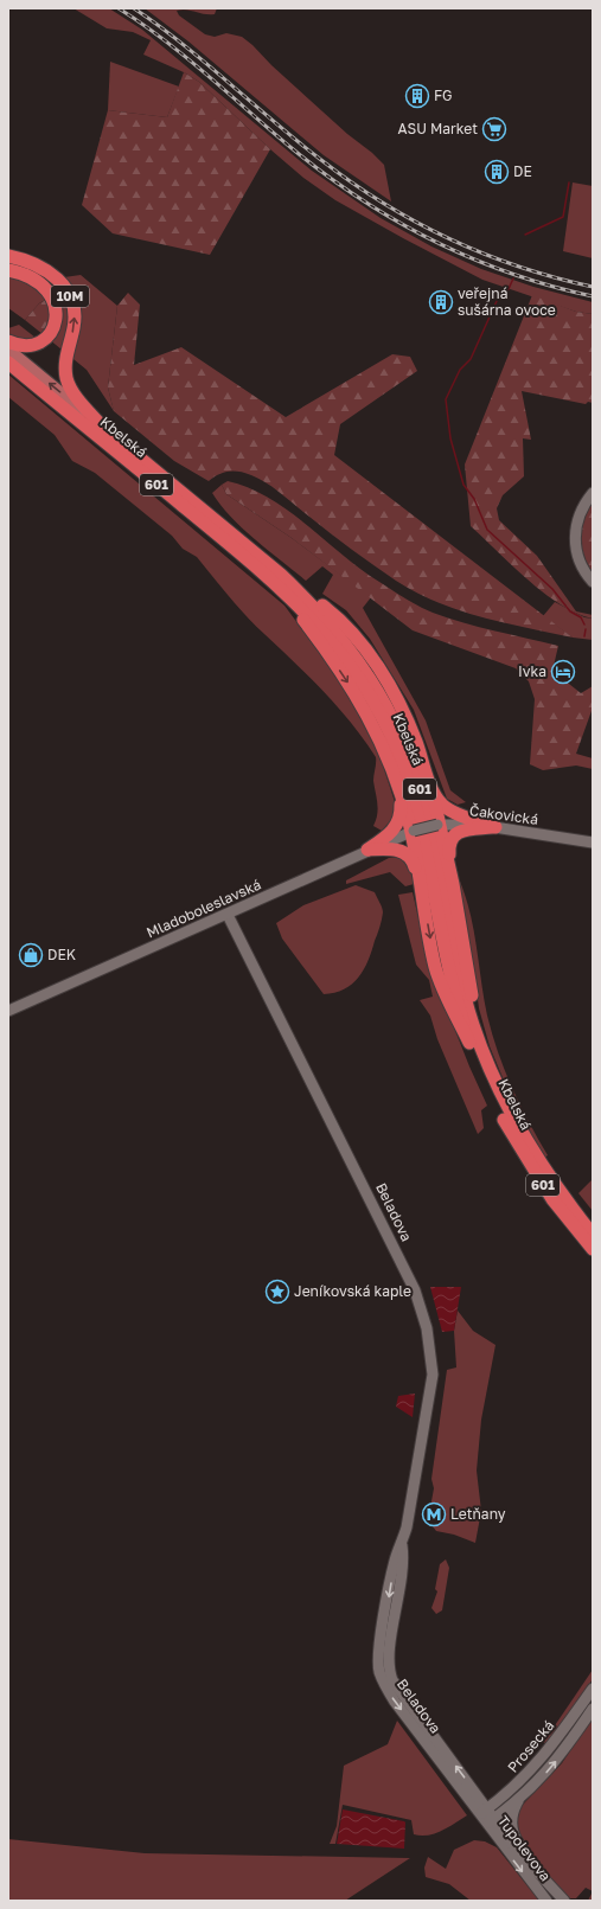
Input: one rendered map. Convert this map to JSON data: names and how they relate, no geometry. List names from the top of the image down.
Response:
{
  "streets": {
    "highway": ["10M", "Kbelská", "601"],
    "street": [
      "Čakovická",
      "Mladoboleslavská",
      "Beladova",
      "Prosecká",
      "Tupolevova"
    ]
  },
  "crossings": [
    ["10M", "Kbelská"],
    ["Čakovická", "Mladoboleslavská"],
    ["Mladoboleslavská", "Beladova"],
    ["Beladova", "Prosecká"],
    ["Beladova", "Tupolevova"],
    ["Prosecká", "Tupolevova"]
  ],
  "places": {
    "building": ["FG", "DE", "veřejná sušárna ovoce"],
    "supermarket": ["ASU Market"],
    "hotel": ["Ivka"],
    "shop": ["DEK"],
    "place": ["Jeníkovská kaple"],
    "metro station": ["Letňany"]
  }
}
